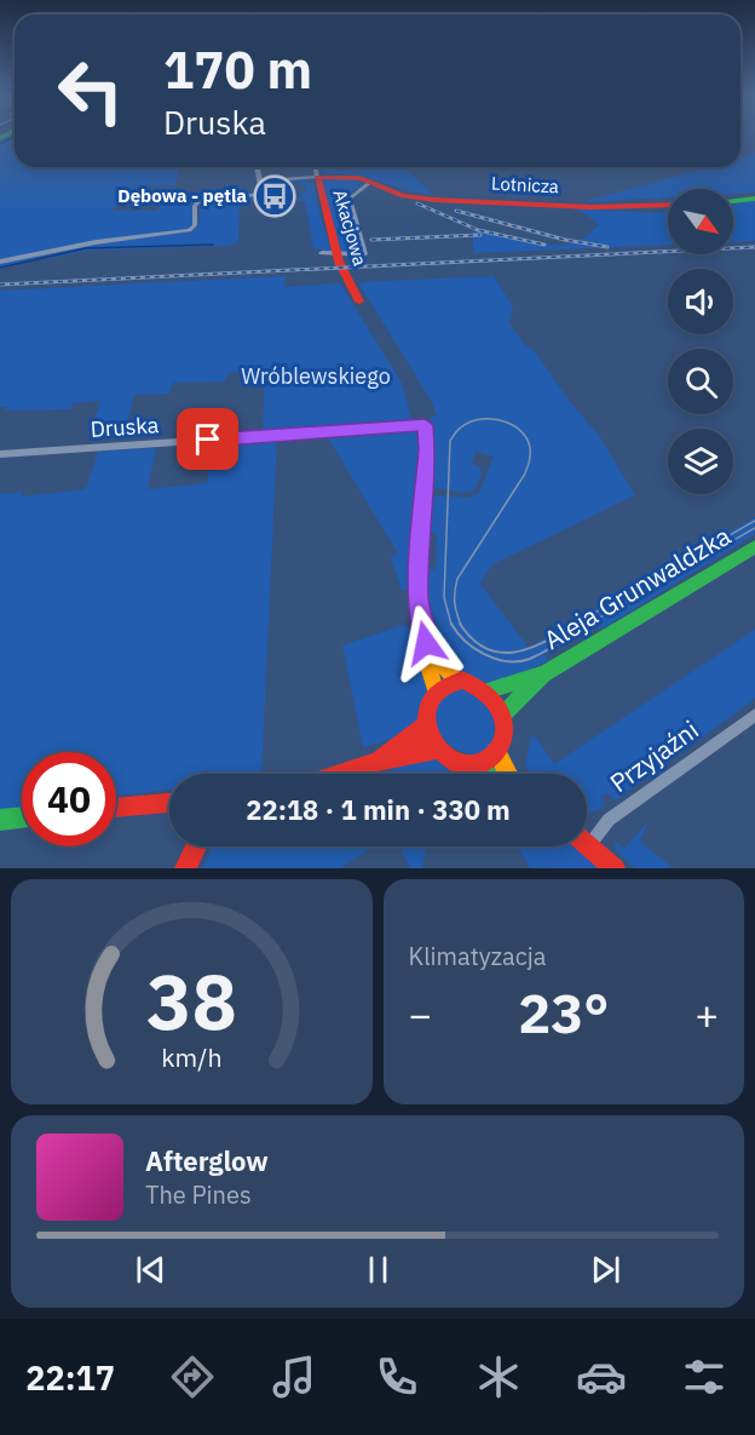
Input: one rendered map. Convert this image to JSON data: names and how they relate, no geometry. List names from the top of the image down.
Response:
{
  "streets": {
    "main road": ["Lotnicza", "Akacjowa", "Aleja Grunwaldzka"],
    "street": ["Druska", "Przyjaźni"]
  },
  "crossings": [
    ["Lotnicza", "Akacjowa"]
  ],
  "parks": ["Wróblewskiego"],
  "places": {
    "bus stop": ["Dębowa - pętla"]
  },
  "north": "bottom right",
  "page": {
    "turn": ["170 m", "Druska"],
    "limit": "40",
    "trip": "22:18 · 1 min · 330 m",
    "tile": "Klimatyzacja",
    "heat": ["−", "23°", "+"],
    "song": ["Afterglow", "The Pines"],
    "tabs": "22:17",
    "gauge": ["38", "km/h"]
  }
}
